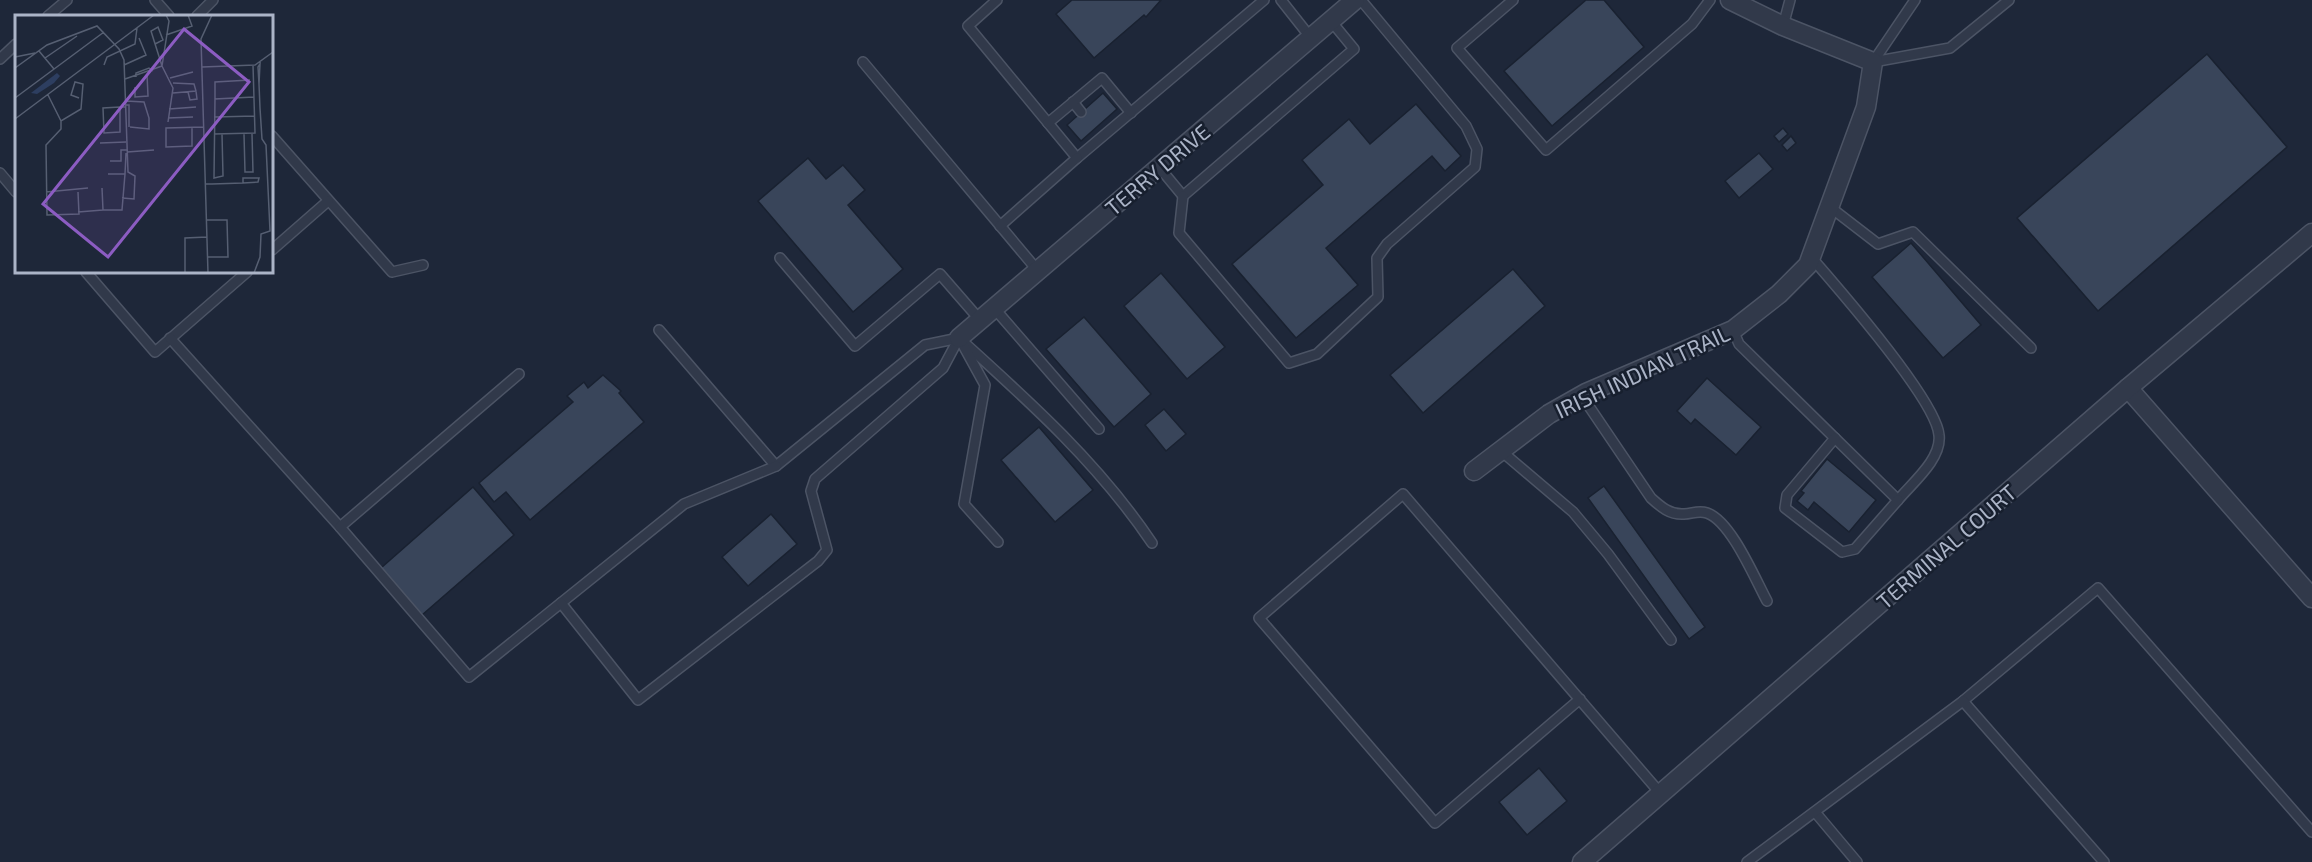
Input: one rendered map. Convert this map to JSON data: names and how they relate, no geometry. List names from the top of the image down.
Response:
{
  "streets": {
    "street": ["TERRY DRIVE", "IRISH INDIAN TRAIL", "TERMINAL COURT"]
  }
}
